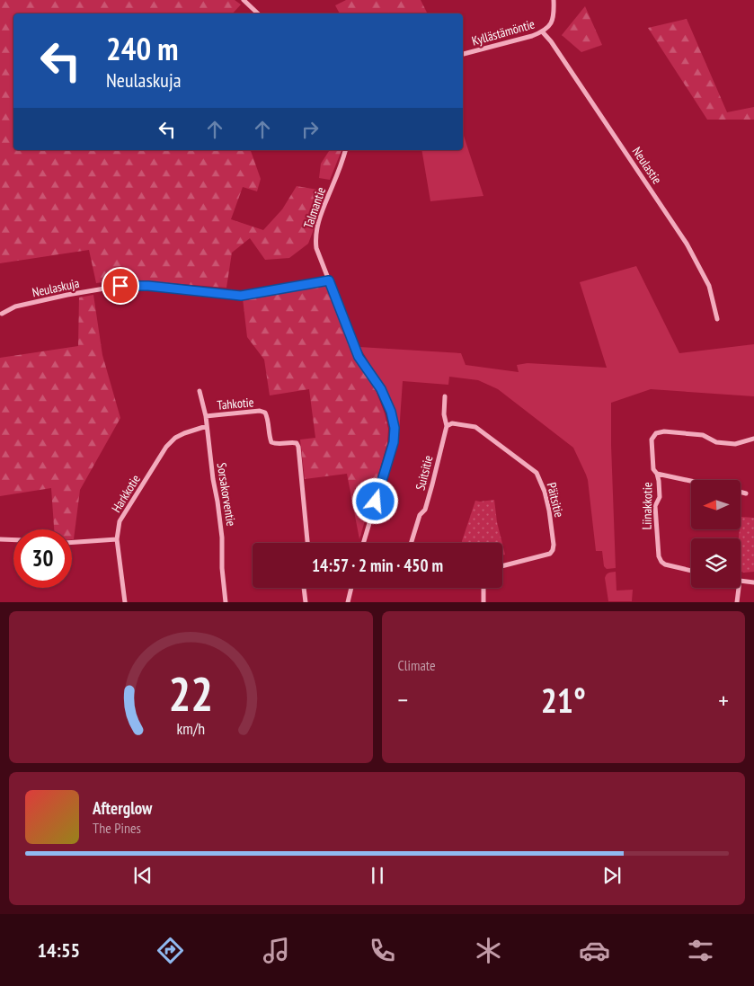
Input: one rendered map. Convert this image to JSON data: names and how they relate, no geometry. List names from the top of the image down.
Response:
{
  "streets": {
    "street": [
      "Kyllästämöntie",
      "Neulastie",
      "Talmantie",
      "Neulaskuja",
      "Tahkotie",
      "Suitsitie",
      "Harkkotie",
      "Sorsakorventie",
      "Päitsitie",
      "Liinakkotie"
    ]
  },
  "crossings": [
    ["Kyllästämöntie", "Neulastie"],
    ["Talmantie", "Neulaskuja"],
    ["Tahkotie", "Sorsakorventie"],
    ["Suitsitie", "Päitsitie"],
    ["Harkkotie", "Sorsakorventie"]
  ],
  "north": "left",
  "page": {
    "turn": ["240 m", "Neulaskuja"],
    "limit": "30",
    "trip": "14:57 · 2 min · 450 m",
    "tile": "Climate",
    "heat": ["−", "21°", "+"],
    "song": ["Afterglow", "The Pines"],
    "tabs": "14:55",
    "gauge": ["22", "km/h"]
  }
}
